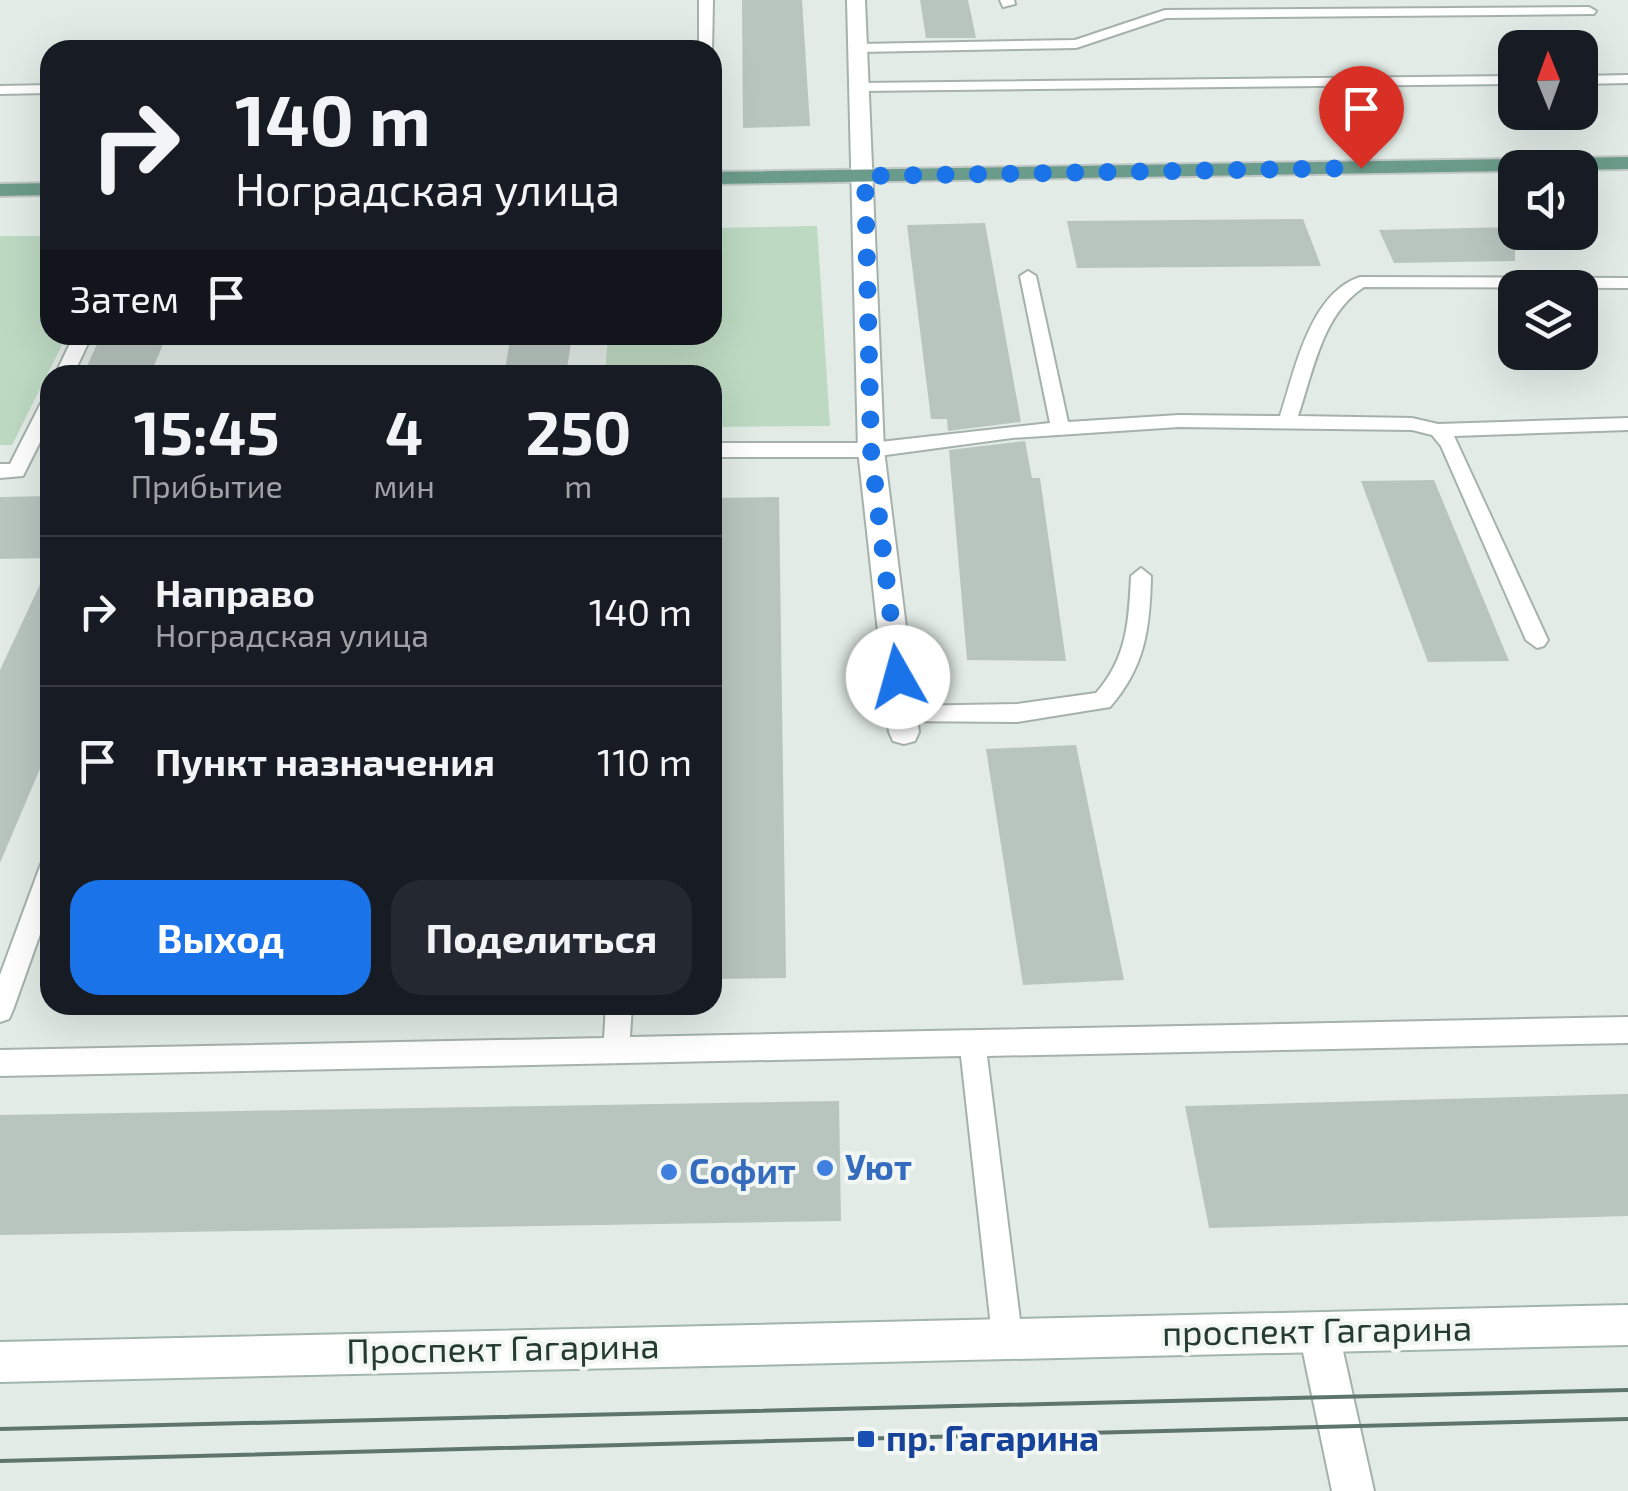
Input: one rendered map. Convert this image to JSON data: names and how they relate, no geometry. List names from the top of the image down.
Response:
{
  "streets": {
    "street": ["проспект Гагарина", "Проспект Гагарина"]
  },
  "crossings": [
    ["проспект Гагарина", "Проспект Гагарина"]
  ],
  "places": {
    "other": ["Уют", "Софит"],
    "transit": ["пр. Гагарина"]
  },
  "north": "top",
  "page": {
    "turn": ["140 m", "Ноградская улица"],
    "then": "Затем",
    "eta": [
      "15:45",
      "Прибытие",
      "4",
      "мин",
      "250",
      "m"
    ],
    "list": [
      {
        "name": "Направо",
        "note": "Ноградская улица",
        "value": "140 m"
      },
      {
        "name": "Пункт назначения",
        "value": "110 m"
      }
    ],
    "buttons": ["Выход", "Поделиться"]
  }
}
